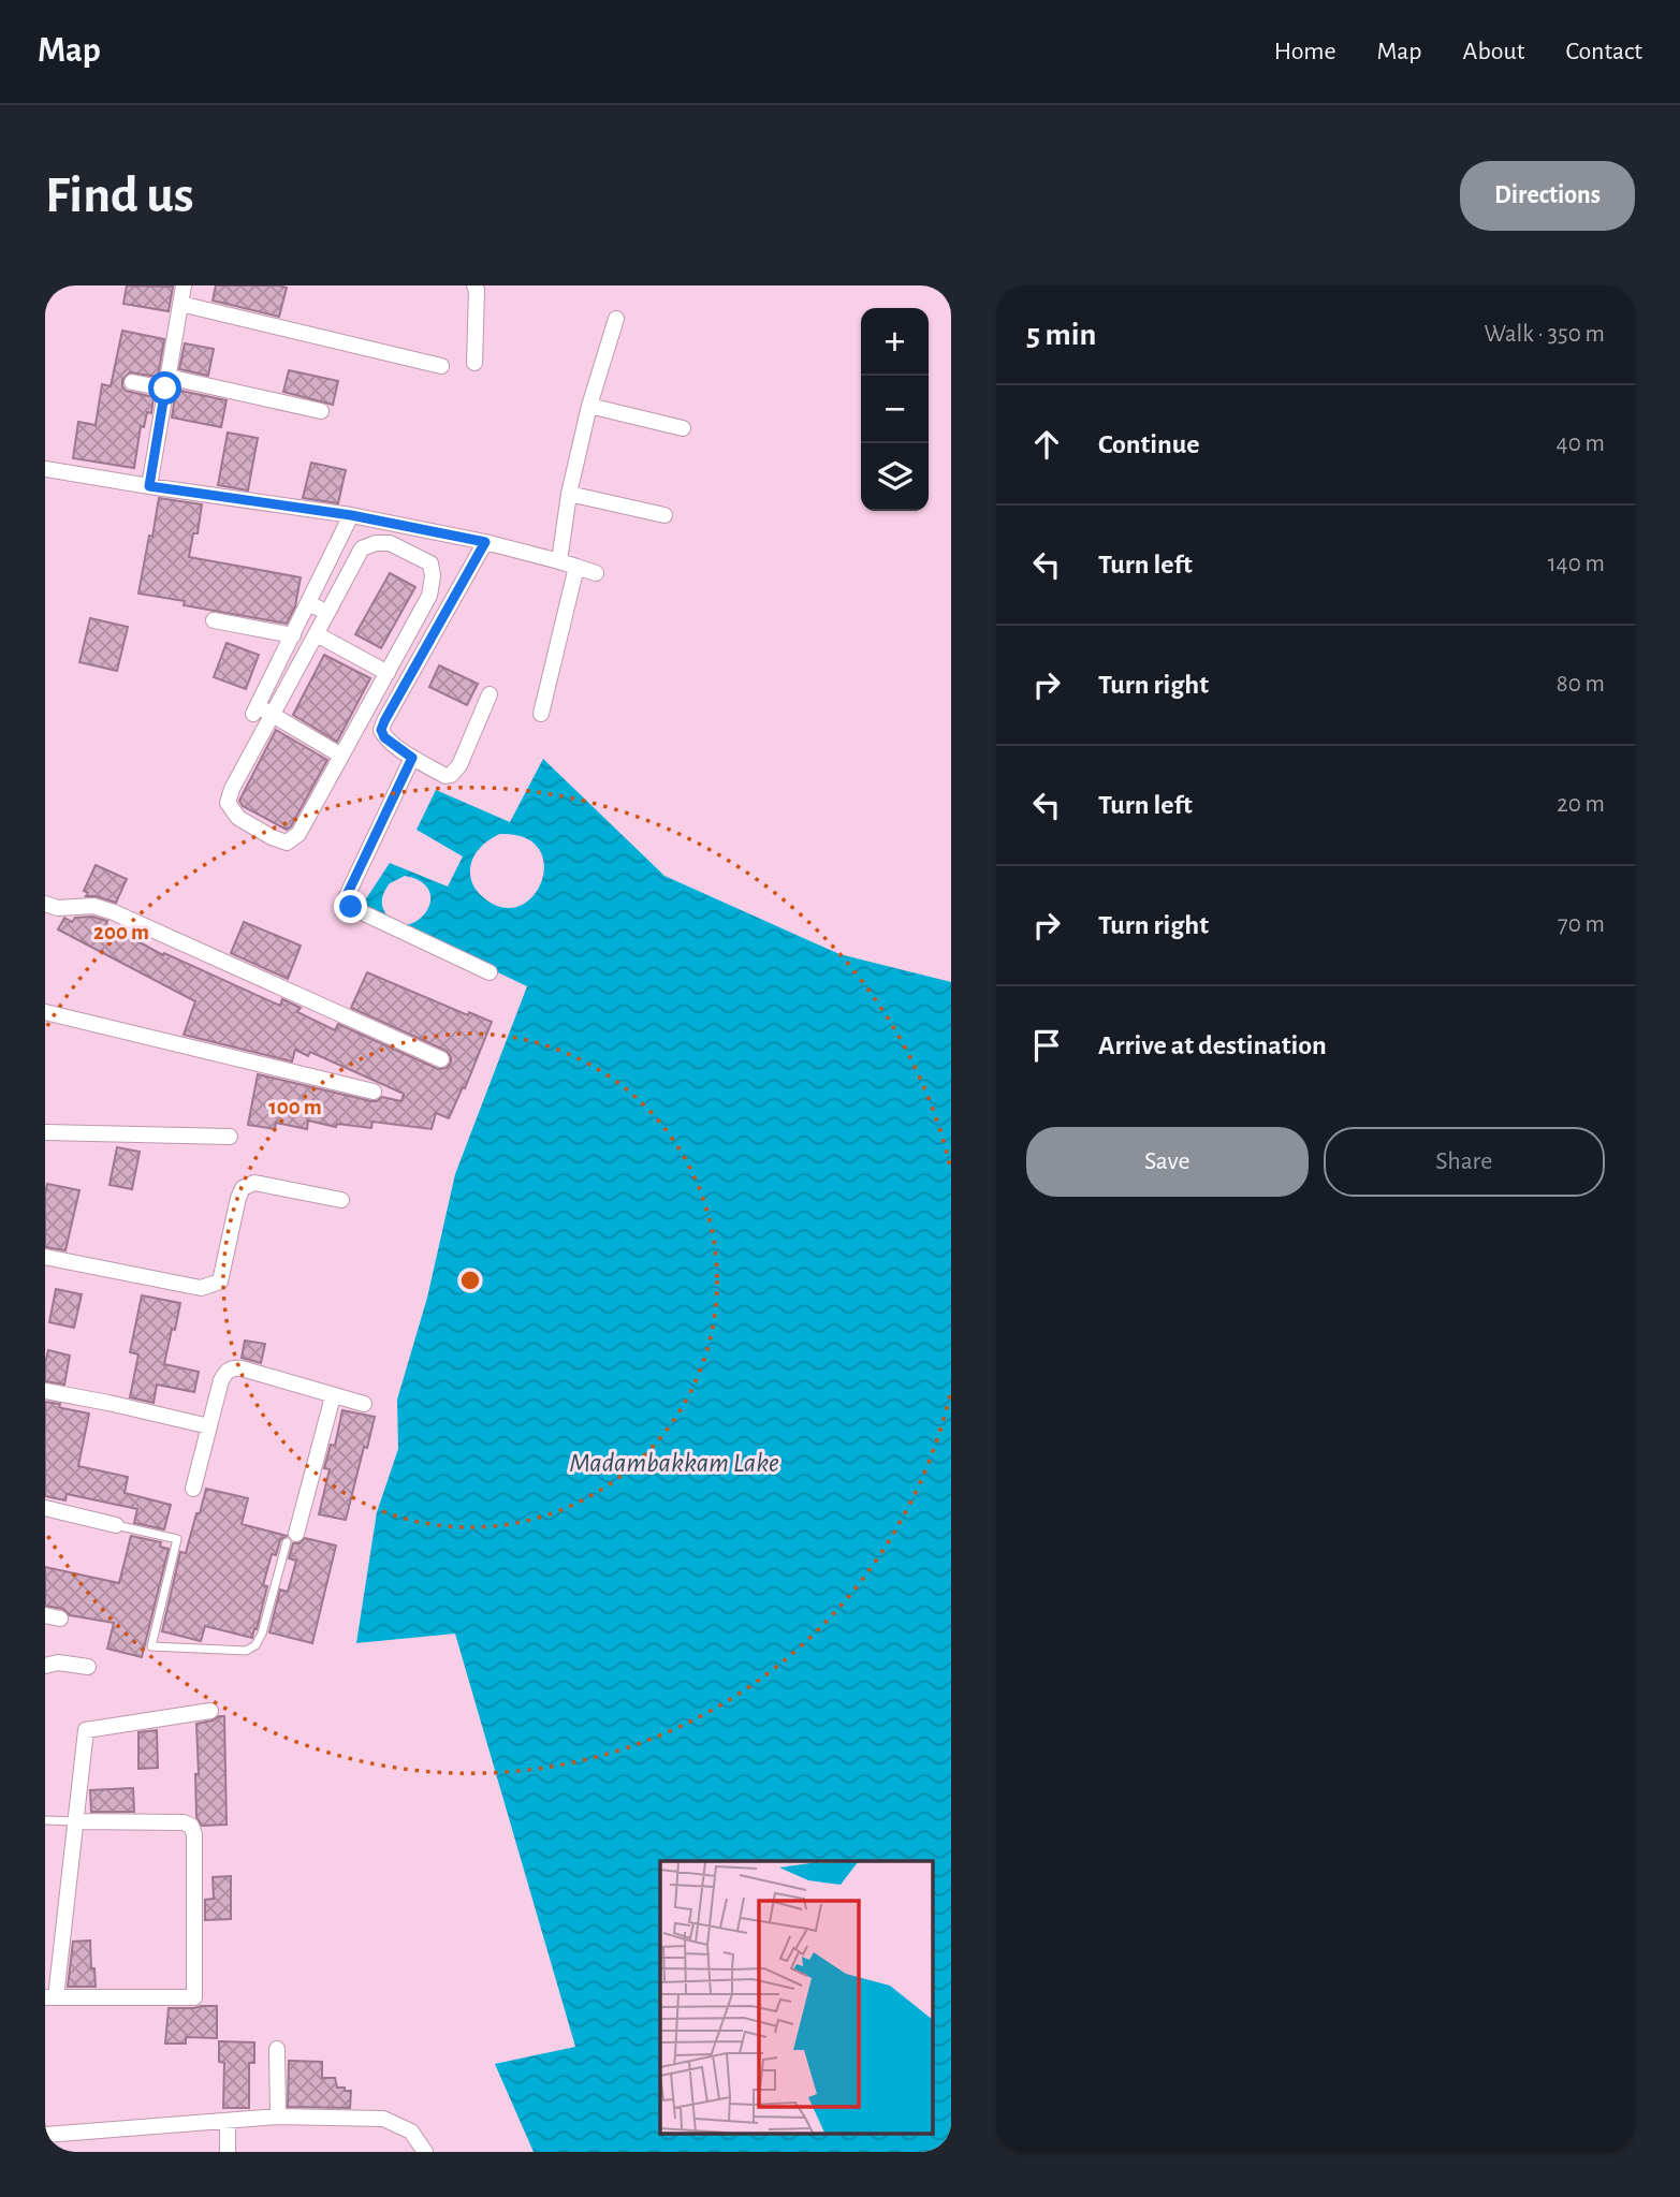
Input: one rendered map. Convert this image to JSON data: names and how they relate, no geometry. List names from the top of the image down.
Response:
{
  "water": ["Madambakkam Lake"],
  "page": {
    "header": "Map",
    "nav": [
      "Home",
      "Map",
      "About",
      "Contact"
    ],
    "buttons": [
      "Directions",
      ["Save", "Share"]
    ],
    "title": "Find us",
    "heading": ["5 min", "Walk · 350 m"],
    "map_buttons": ["+", "−"],
    "list": [
      ["Continue", "40 m"],
      ["Turn left", "140 m"],
      ["Turn right", "80 m"],
      ["Turn left", "20 m"],
      ["Turn right", "70 m"],
      "Arrive at destination"
    ]
  },
  "rings": ["200 m", "100 m"]
}
